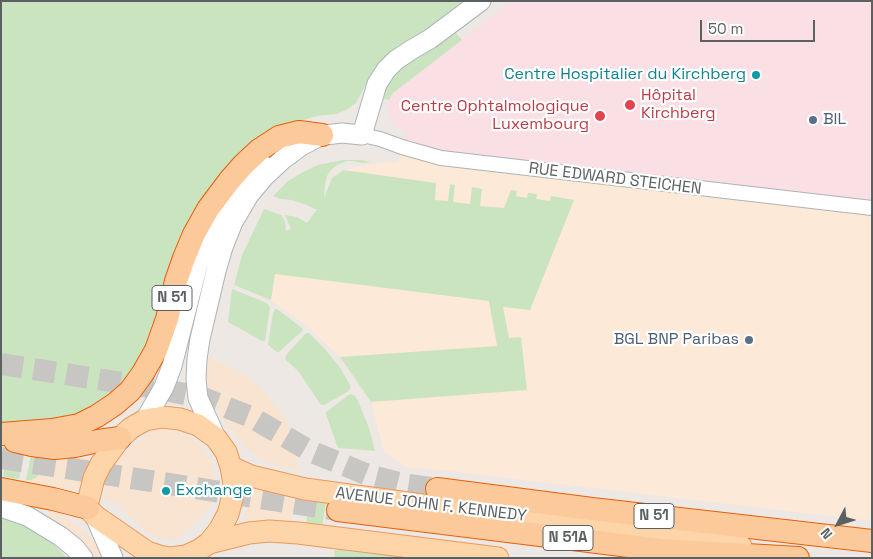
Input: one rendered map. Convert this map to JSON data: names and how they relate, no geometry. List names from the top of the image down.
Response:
{
  "streets": {
    "highway": ["N 51", "N 51A"],
    "main road": ["AVENUE JOHN F. KENNEDY"],
    "street": ["RUE EDWARD STEICHEN"]
  },
  "crossings": [
    ["N 51", "AVENUE JOHN F. KENNEDY"]
  ],
  "places": [
    "Centre Hospitalier du Kirchberg",
    "Hôpital Kirchberg",
    "Centre Ophtalmologique Luxembourg",
    "BIL",
    "BGL BNP Paribas",
    "Exchange"
  ],
  "scale_bar": "50 m",
  "north": "bottom left"
}
